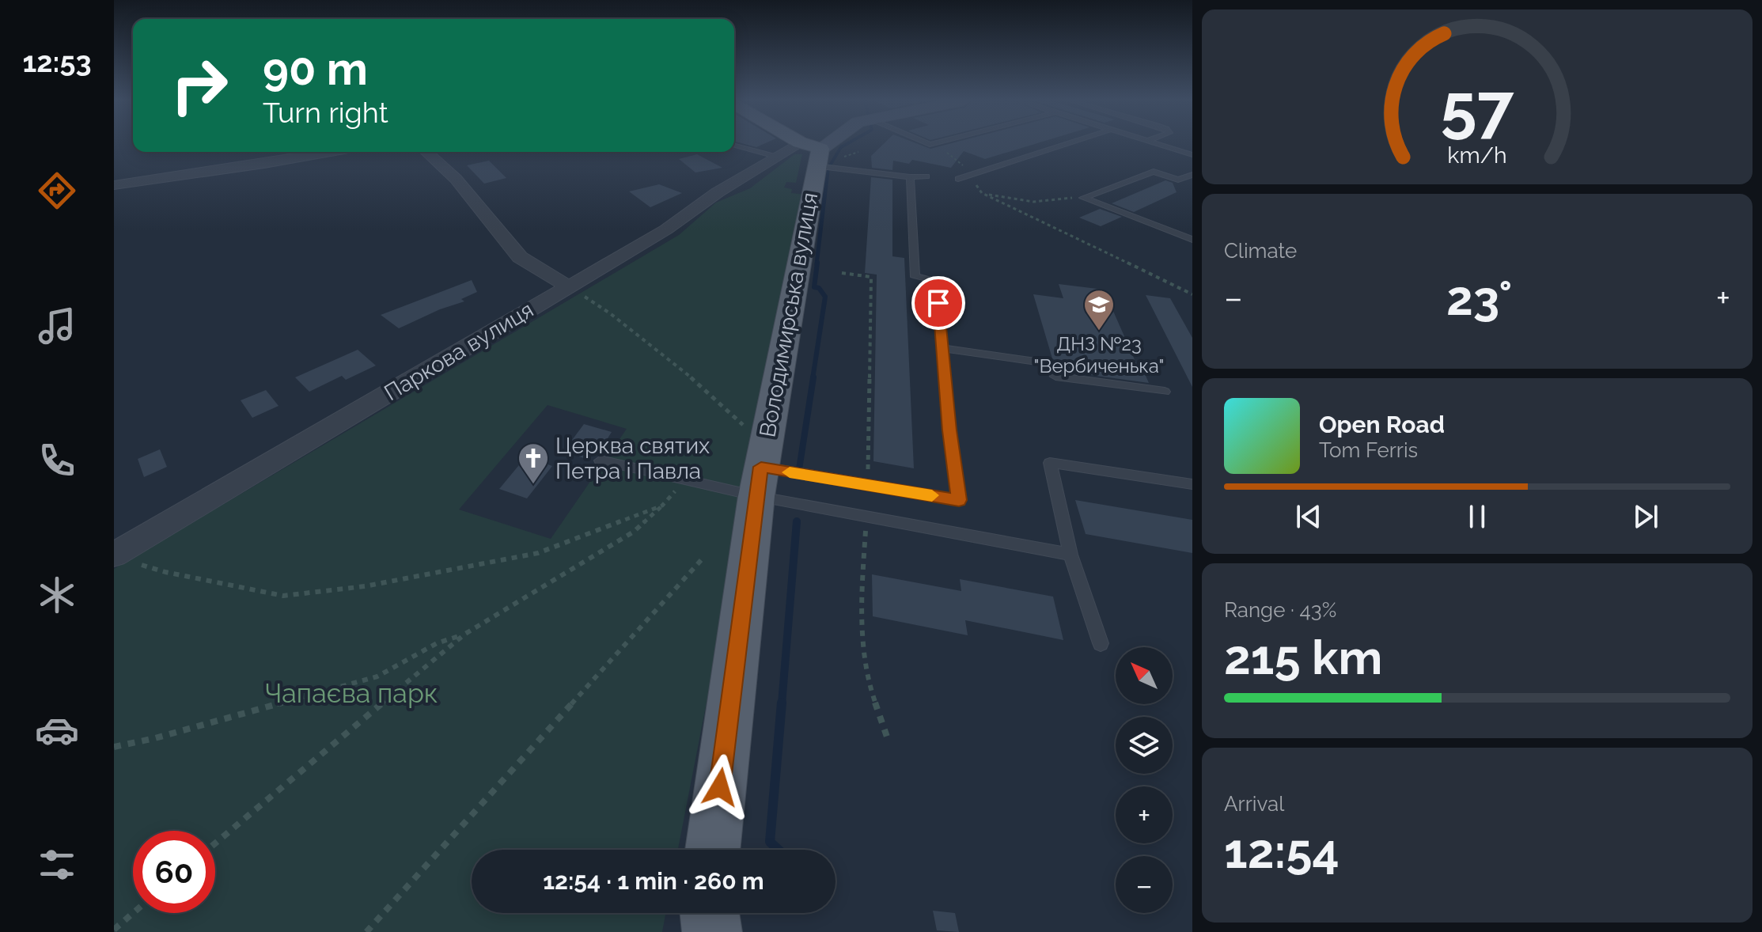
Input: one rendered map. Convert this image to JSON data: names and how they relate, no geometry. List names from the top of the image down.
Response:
{
  "streets": {
    "main road": ["Володимирська вулиця"],
    "street": ["Паркова вулиця"]
  },
  "crossings": [
    ["Володимирська вулиця", "Паркова вулиця"]
  ],
  "parks": ["Чапаєва парк"],
  "places": {
    "school or university": ["ДНЗ №23 \"Вербиченька\""],
    "church": ["Церква святих Петра і Павла"]
  },
  "north": "top left",
  "page": {
    "tabs": "12:53",
    "turn": ["90 m", "Turn right"],
    "tile": [
      "Climate",
      ["Range · 43%", "215 km"],
      ["Arrival", "12:54"]
    ],
    "heat": ["−", "23°", "+"],
    "song": ["Open Road", "Tom Ferris"],
    "map_buttons": ["+", "−"],
    "limit": "60",
    "trip": "12:54 · 1 min · 260 m",
    "gauge": ["57", "km/h"]
  }
}
